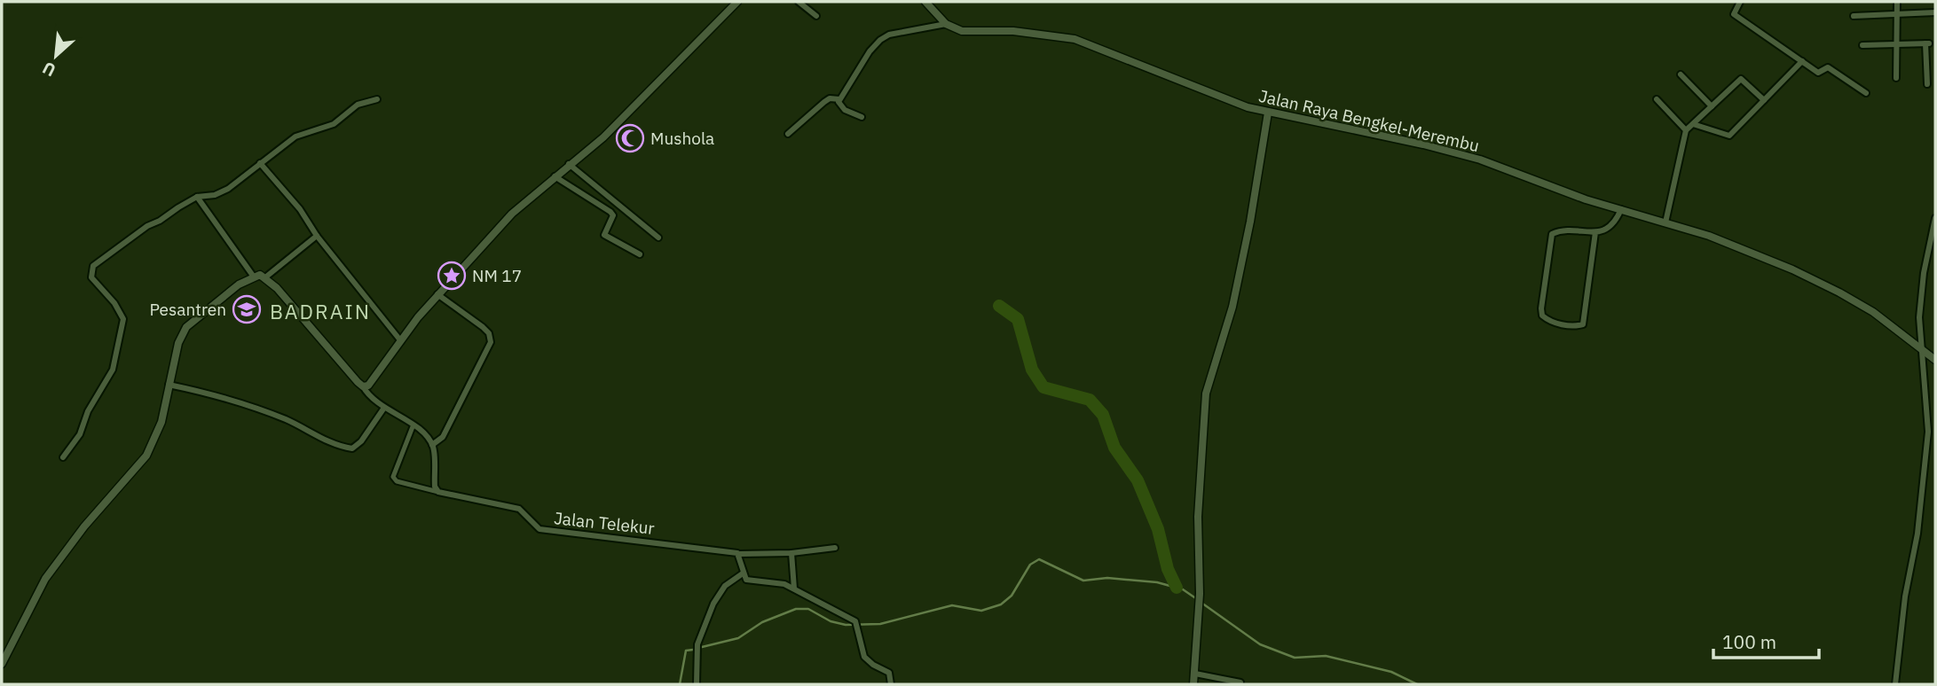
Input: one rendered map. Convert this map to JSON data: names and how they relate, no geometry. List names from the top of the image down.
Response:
{
  "streets": {
    "street": ["Jalan Raya Bengkel-Merembu", "Jalan Telekur"]
  },
  "districts": ["BADRAIN"],
  "places": {
    "mosque": ["Mushola"],
    "place": ["NM 17"],
    "school or university": ["Pesantren"]
  },
  "scale_bar": "100 m",
  "north": "bottom left"
}
